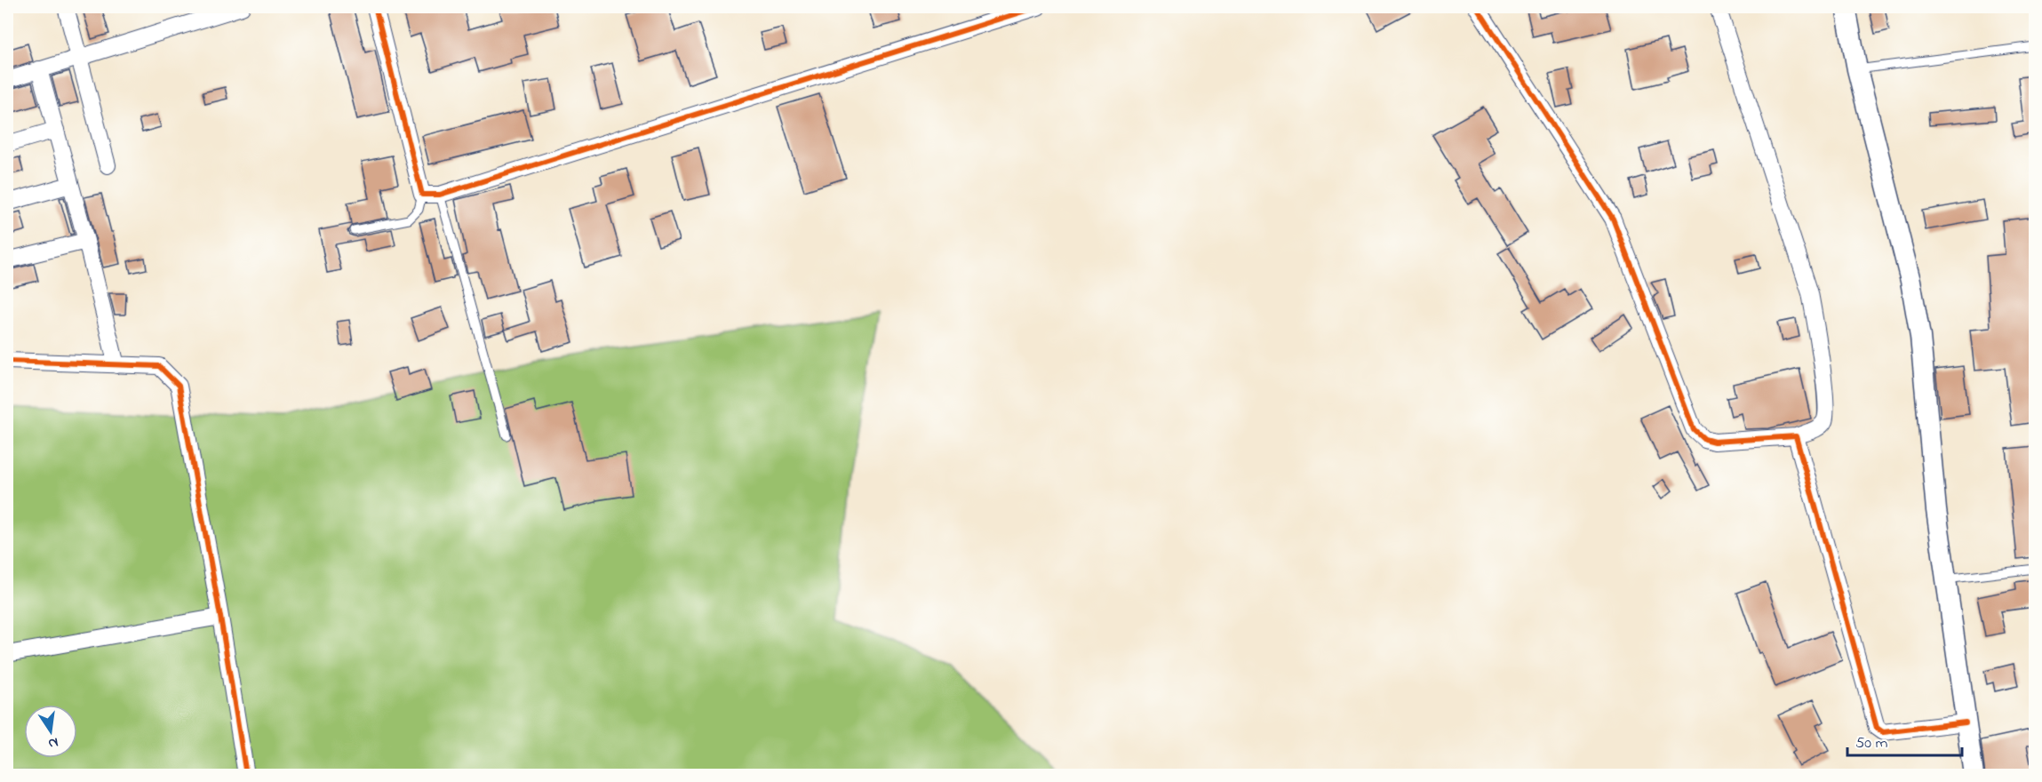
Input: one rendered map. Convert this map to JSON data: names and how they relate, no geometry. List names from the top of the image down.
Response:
{
  "scale_bar": "50 m",
  "north": "bottom"
}
